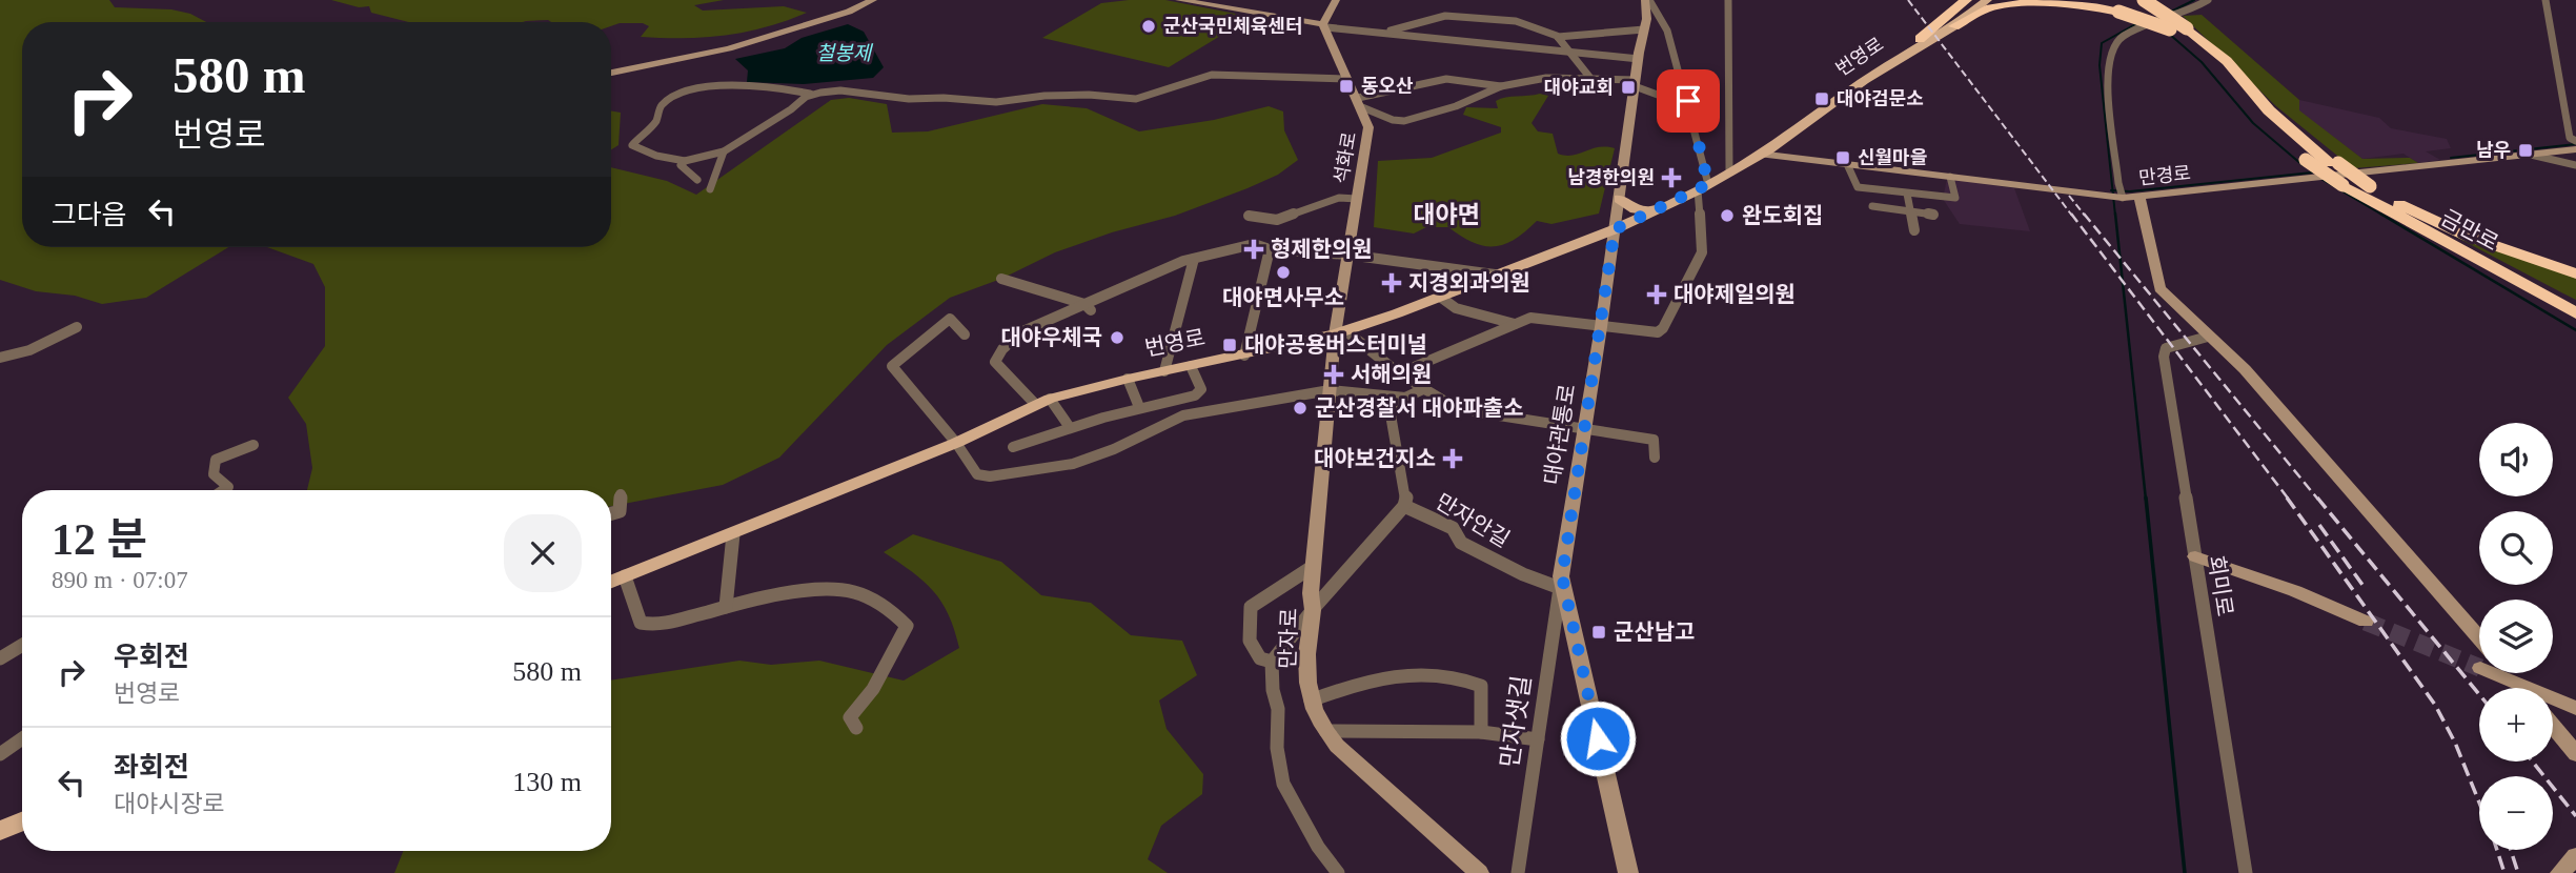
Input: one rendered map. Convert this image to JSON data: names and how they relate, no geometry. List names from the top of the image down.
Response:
{
  "streets": {
    "highway": ["금만로"],
    "main road": ["번영로"],
    "street": [
      "석화로",
      "만경로",
      "대야관통로",
      "만자안길",
      "회미로",
      "만자로",
      "만자샛길"
    ]
  },
  "crossings": [
    ["번영로", "석화로"],
    ["번영로", "만경로"],
    ["번영로", "대야관통로"],
    ["번영로", "만자로"],
    ["석화로", "만자로"],
    ["대야관통로", "만자안길"],
    ["대야관통로", "만자샛길"],
    ["만자안길", "만자샛길"]
  ],
  "districts": ["대야면"],
  "water": ["철봉제"],
  "places": {
    "other": [
      "군산국민체육센터",
      "완도회집",
      "대야면사무소",
      "대야우체국",
      "군산경찰서 대야파출소"
    ],
    "transit": [
      "동오산",
      "대야교회",
      "대야검문소",
      "남우",
      "신월마을",
      "대야공용버스터미널",
      "군산남고"
    ],
    "health": [
      "남경한의원",
      "형제한의원",
      "지경외과의원",
      "대야제일의원",
      "서해의원",
      "대야보건지소"
    ]
  },
  "page": {
    "turn": ["580 m", "번영로"],
    "then": "그다음",
    "map_buttons": ["+", "−"],
    "heading": ["12 분", "890 m · 07:07"],
    "list": [
      {
        "name": "우회전",
        "note": "번영로",
        "value": "580 m"
      },
      {
        "name": "좌회전",
        "note": "대야시장로",
        "value": "130 m"
      }
    ]
  }
}
